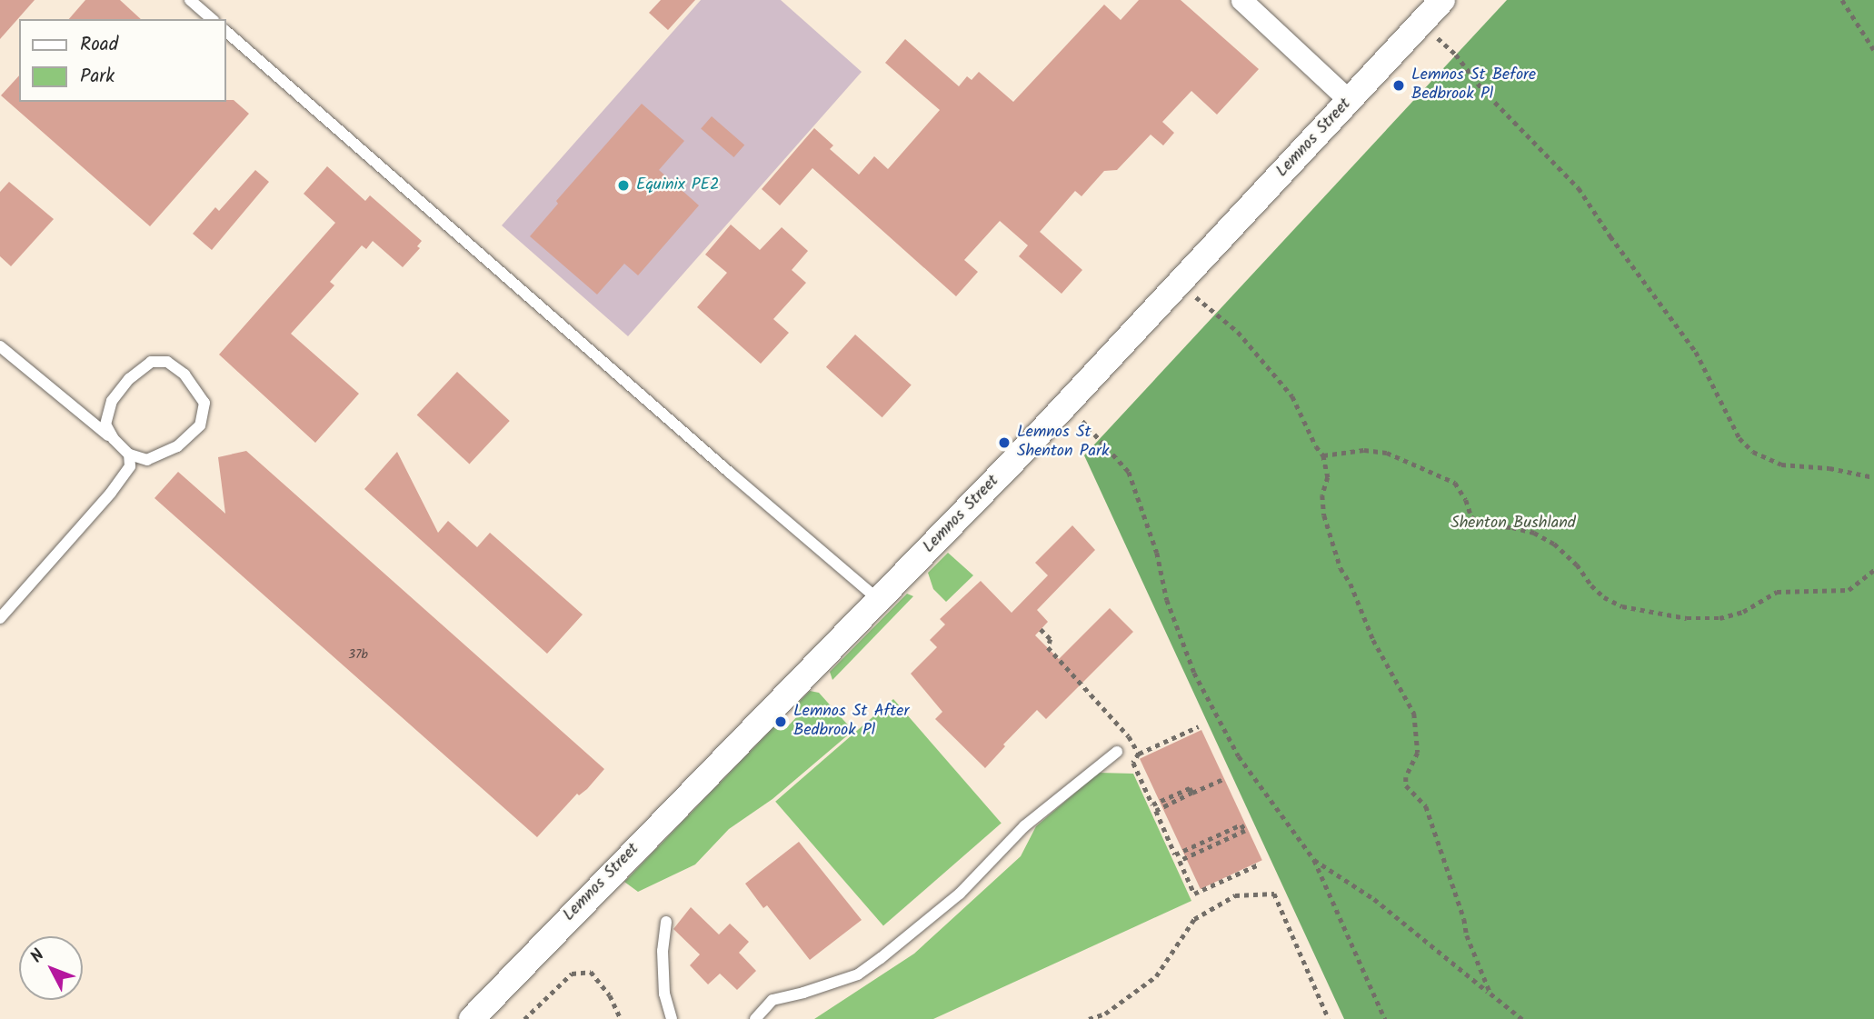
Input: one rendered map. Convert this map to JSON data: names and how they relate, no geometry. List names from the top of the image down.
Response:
{
  "streets": {
    "street": ["Lemnos Street"]
  },
  "parks": ["Shenton Bushland"],
  "places": [
    "Lemnos St Before Bedbrook Pl",
    "Equinix PE2",
    "Lemnos St Shenton Park",
    "Lemnos St After Bedbrook Pl"
  ],
  "house_numbers": ["37b"],
  "legend": ["Road", "Park"],
  "north": "top left"
}
